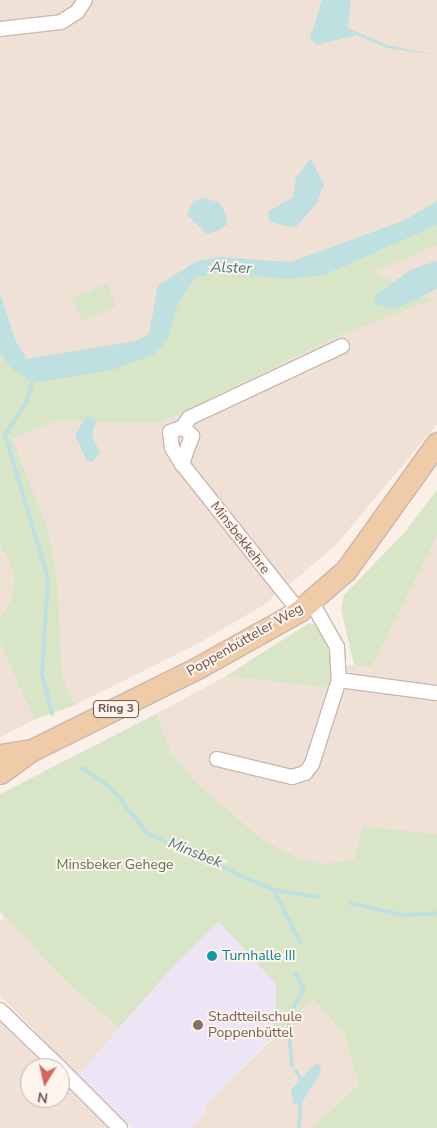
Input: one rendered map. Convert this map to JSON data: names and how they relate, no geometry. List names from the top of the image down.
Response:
{
  "streets": {
    "main road": ["Poppenbütteler Weg", "Ring 3"],
    "street": ["Minsbekkehre"]
  },
  "crossings": [
    ["Minsbekkehre", "Poppenbütteler Weg"]
  ],
  "water": ["Alster", "Minsbek"],
  "parks": ["Minsbeker Gehege"],
  "places": ["Turnhalle III", "Stadtteilschule Poppenbüttel"],
  "north": "bottom"
}
